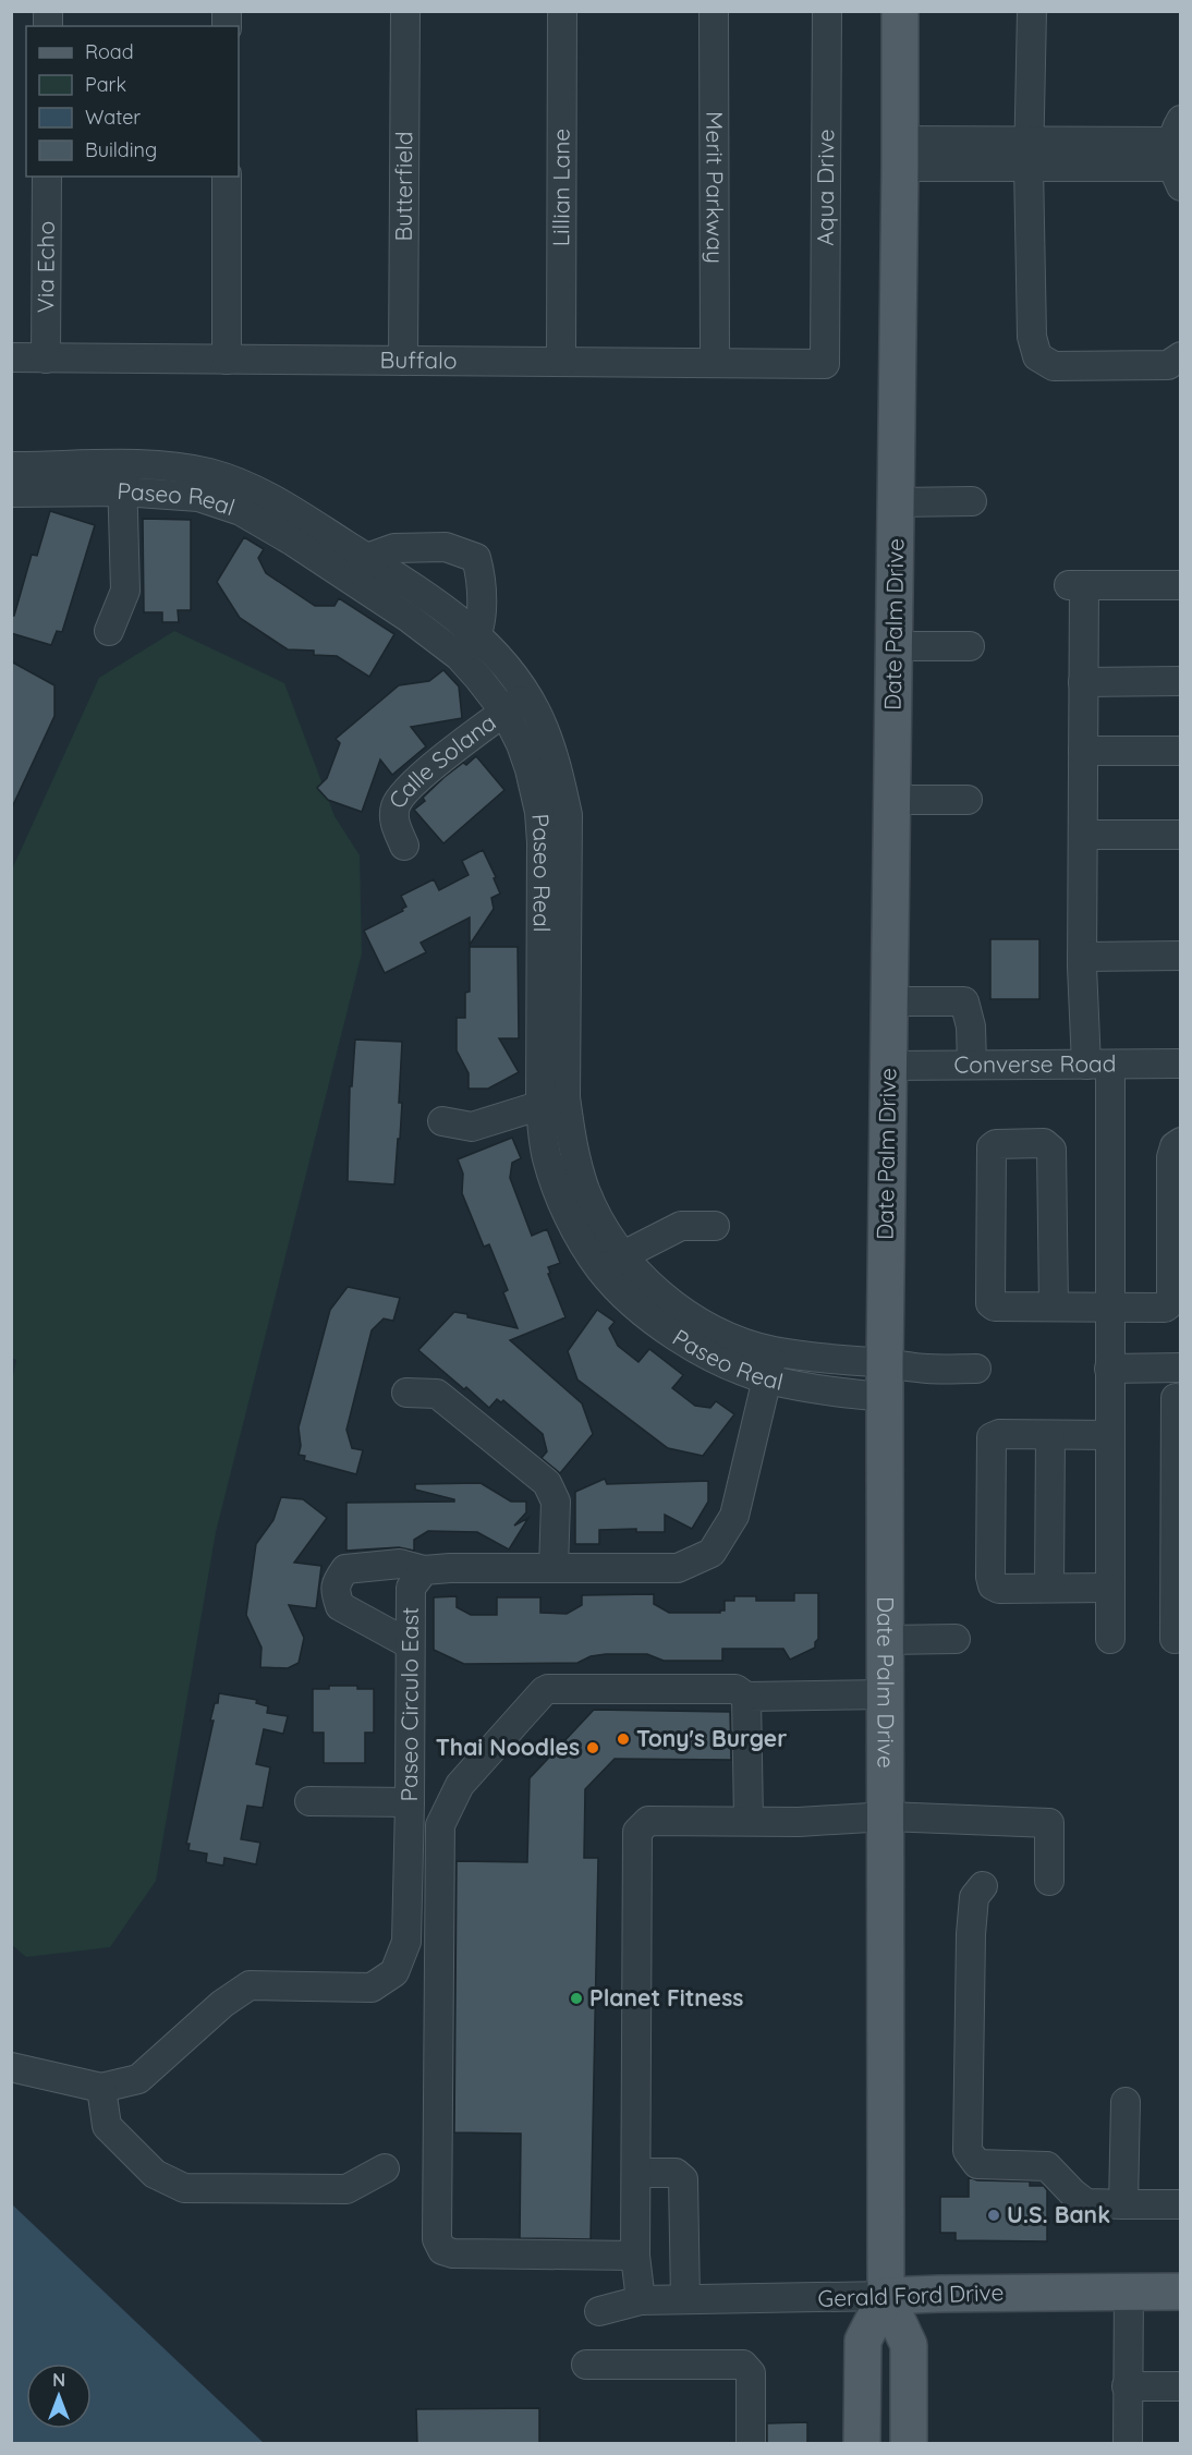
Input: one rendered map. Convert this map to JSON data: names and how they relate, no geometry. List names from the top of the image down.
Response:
{
  "streets": {
    "main road": ["Date Palm Drive", "Gerald Ford Drive"],
    "street": [
      "Butterfield",
      "Lillian Lane",
      "Merit Parkway",
      "Aqua Drive",
      "Via Echo",
      "Buffalo",
      "Paseo Real",
      "Calle Solana",
      "Converse Road",
      "Paseo Circulo East"
    ]
  },
  "crossings": [
    ["Butterfield", "Buffalo"],
    ["Lillian Lane", "Buffalo"],
    ["Merit Parkway", "Buffalo"],
    ["Aqua Drive", "Buffalo"],
    ["Via Echo", "Buffalo"],
    ["Paseo Real", "Date Palm Drive"],
    ["Paseo Real", "Calle Solana"],
    ["Date Palm Drive", "Converse Road"],
    ["Date Palm Drive", "Gerald Ford Drive"]
  ],
  "places": [
    "Tony's Burger",
    "Thai Noodles",
    "Planet Fitness",
    "U.S. Bank"
  ],
  "legend": [
    "Road",
    "Park",
    "Water",
    "Building"
  ],
  "north": "top"
}
